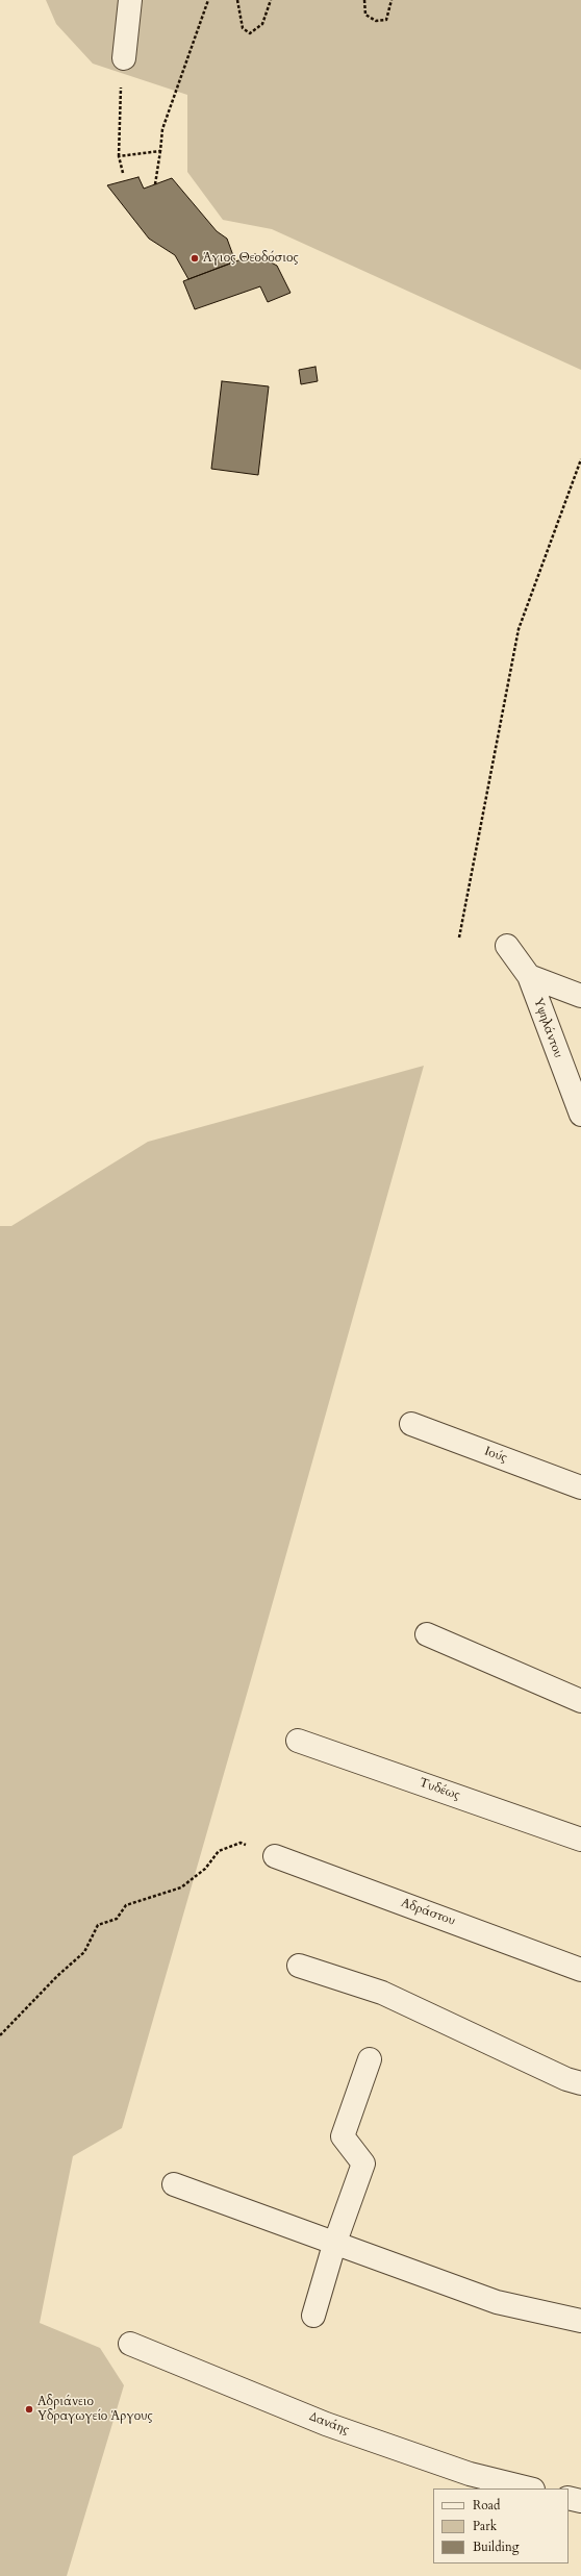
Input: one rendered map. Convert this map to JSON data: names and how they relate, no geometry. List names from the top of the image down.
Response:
{
  "streets": {
    "street": [
      "Υψηλάντου",
      "Ιούς",
      "Τυδέως",
      "Αδράστου",
      "Δανάης"
    ]
  },
  "places": ["Άγιος Θεοδόσιος", "Αδριάνειο Υδραγωγείο Άργους"],
  "legend": ["Road", "Park", "Building"]
}
